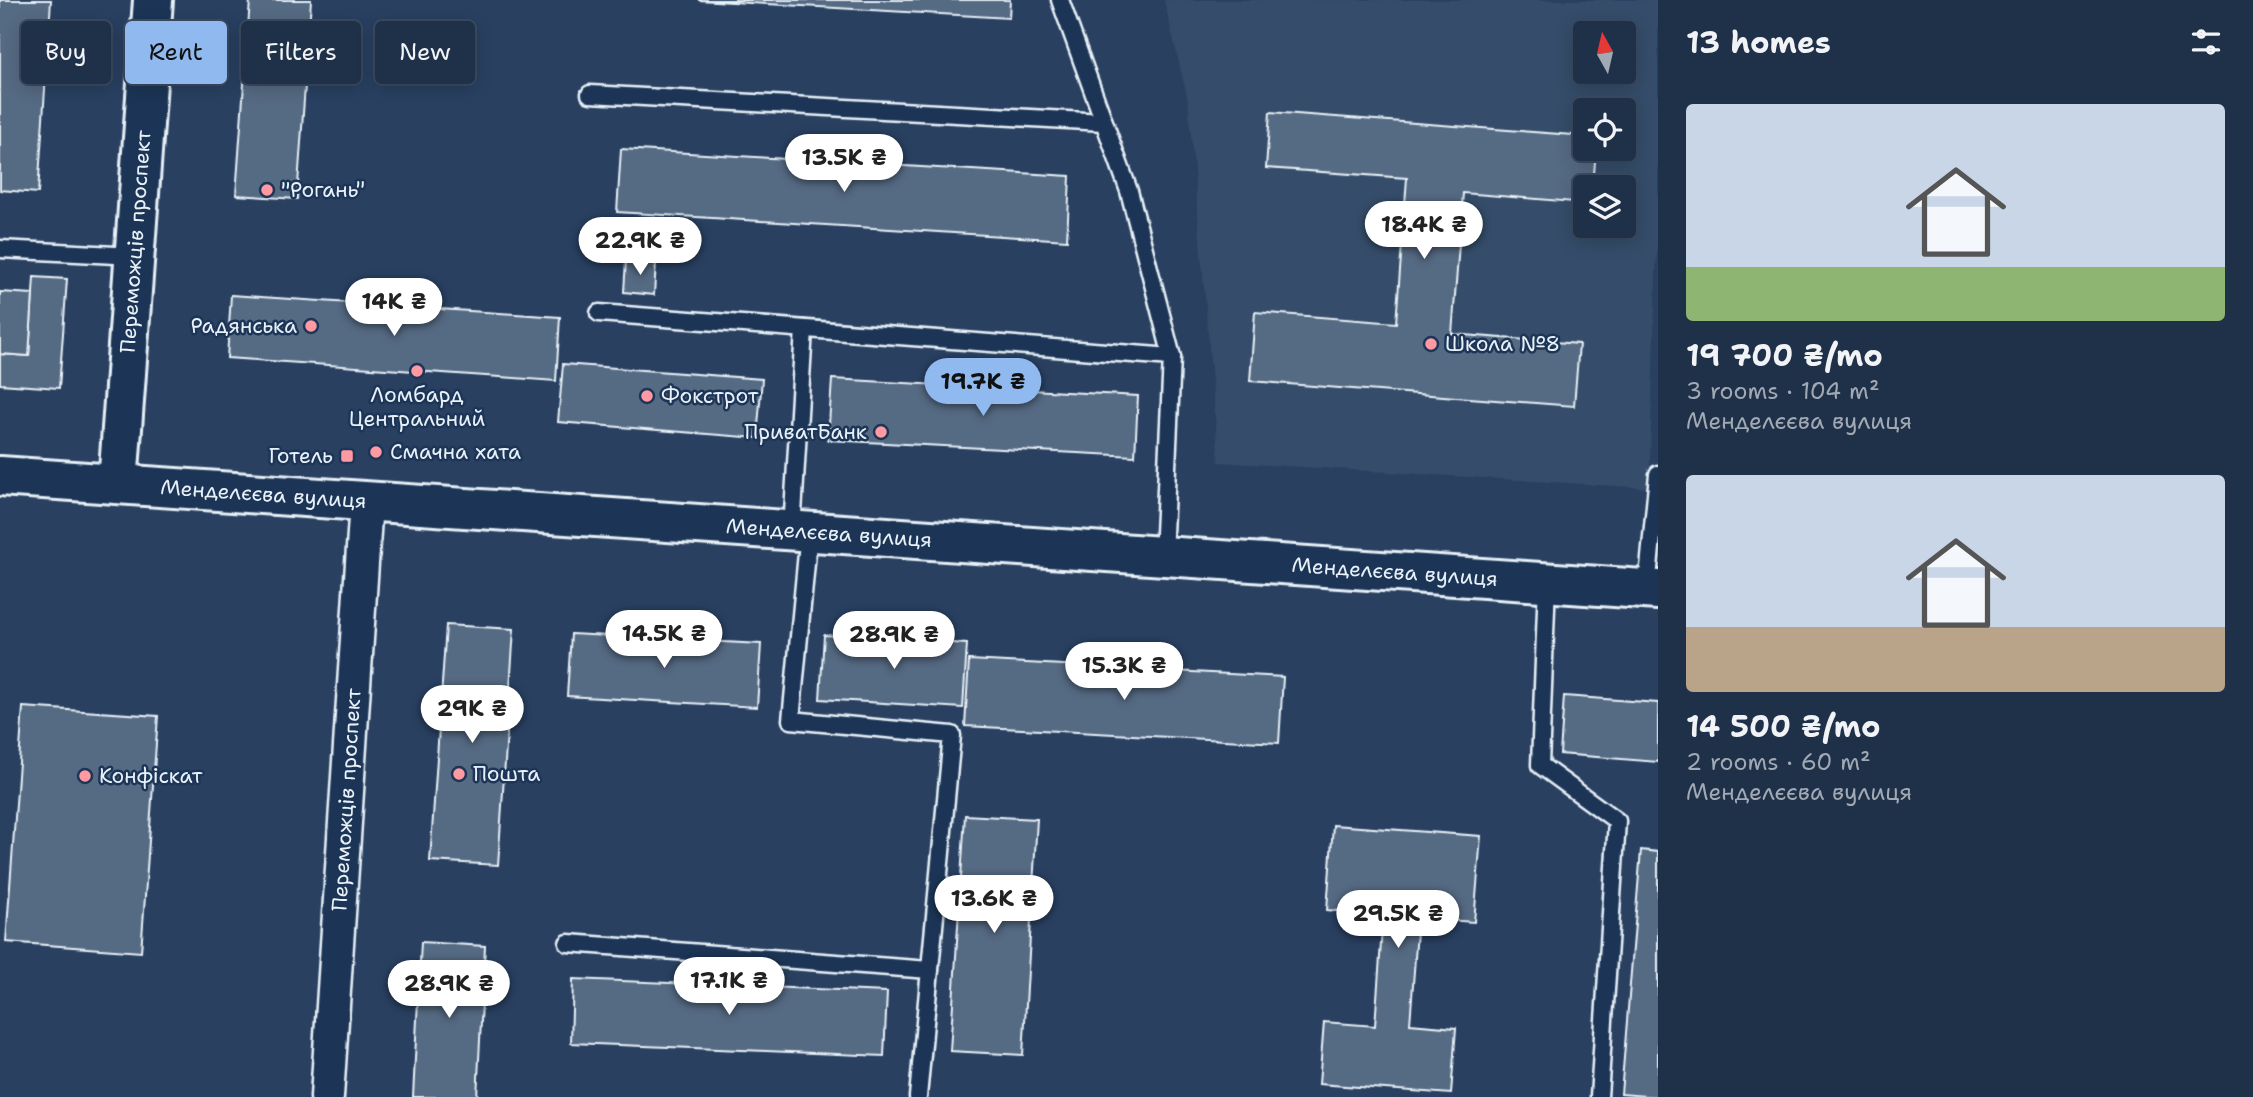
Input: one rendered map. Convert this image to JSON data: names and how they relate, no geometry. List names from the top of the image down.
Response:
{
  "streets": {
    "street": ["Переможців проспект", "Менделєєва вулиця"]
  },
  "crossings": [
    ["Переможців проспект", "Менделєєва вулиця"]
  ],
  "places": {
    "other": [
      "\"Рогань\"",
      "Радянська",
      "Школа №8",
      "Ломбард Центральний",
      "Фокстрот",
      "ПриватБанк",
      "Смачна хата",
      "Пошта",
      "Конфіскат"
    ],
    "transit": ["Готель"]
  },
  "north": "top",
  "page": {
    "heading": "13 homes",
    "chip": [
      "Buy",
      "Rent",
      "Filters",
      "New"
    ],
    "list": [
      {
        "name": "19 700 ₴/mo",
        "note": "3 rooms · 104 m² · Менделєєва вулиця"
      },
      {
        "name": "14 500 ₴/mo",
        "note": "2 rooms · 60 m² · Менделєєва вулиця"
      }
    ],
    "price": [
      "13.5K ₴",
      "18.4K ₴",
      "22.9K ₴",
      "14K ₴",
      "19.7K ₴",
      "14.5K ₴",
      "28.9K ₴",
      "15.3K ₴",
      "29K ₴",
      "13.6K ₴",
      "29.5K ₴",
      "17.1K ₴",
      "28.9K ₴"
    ]
  }
}
